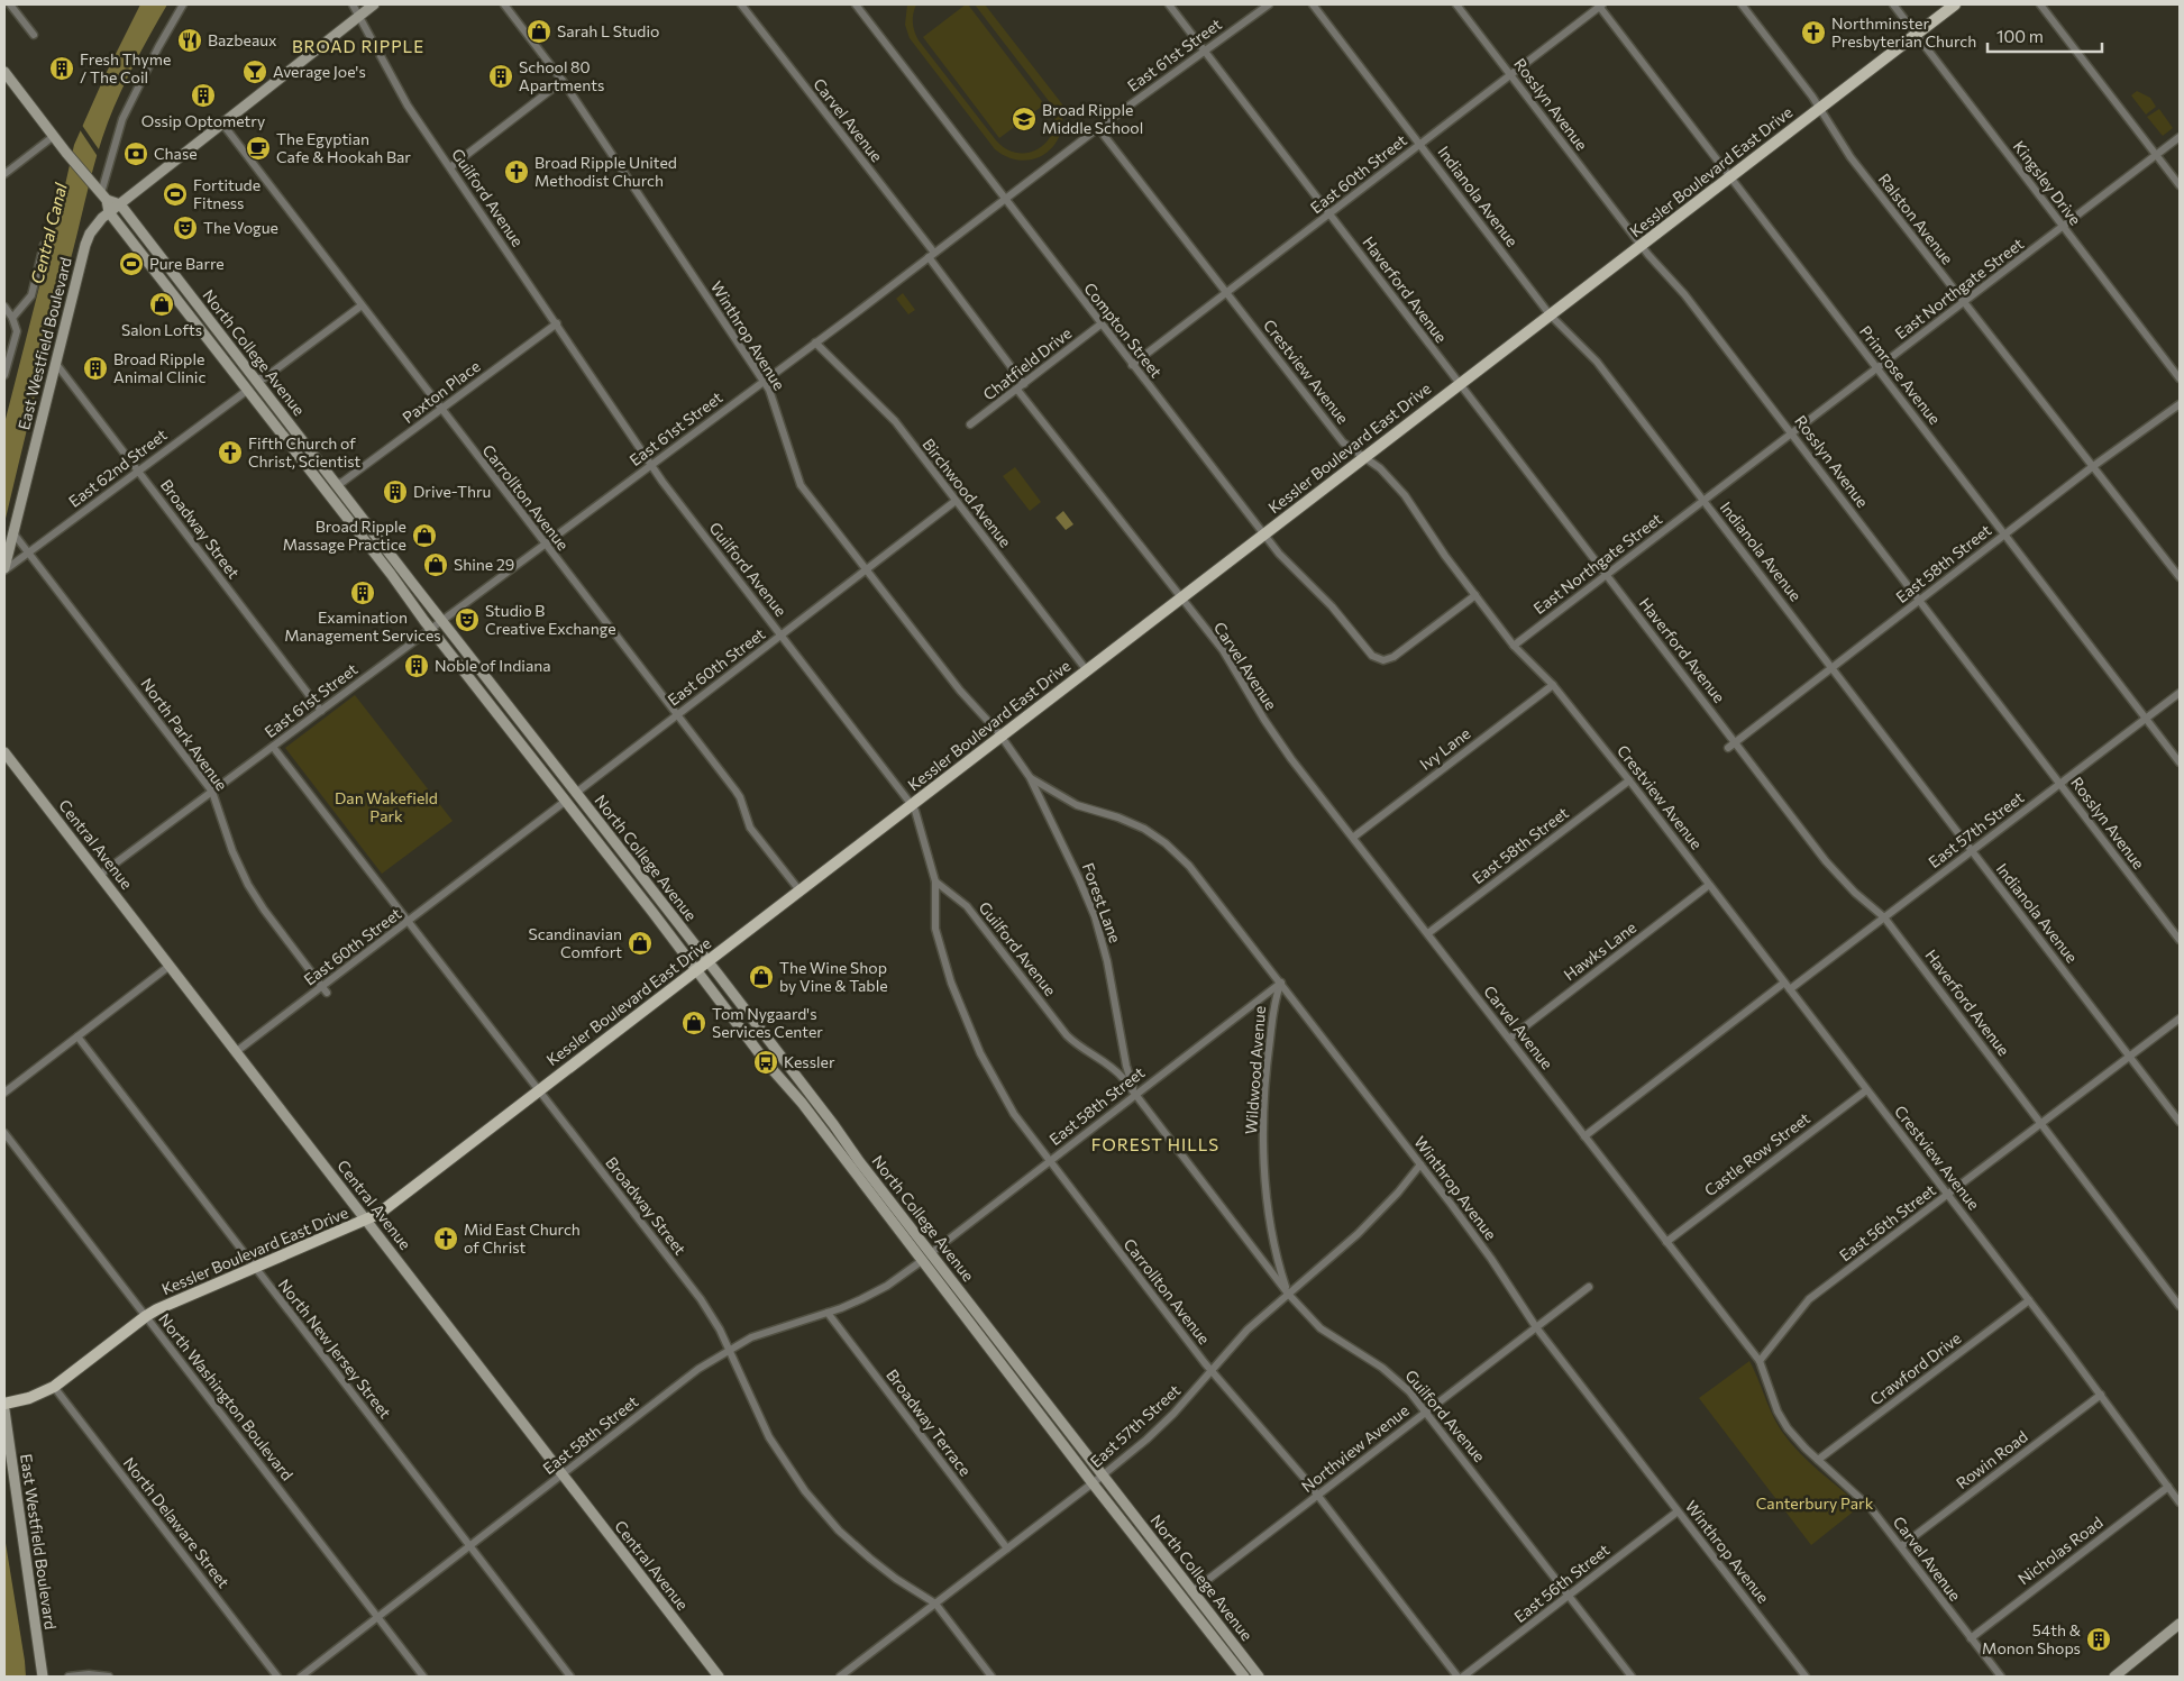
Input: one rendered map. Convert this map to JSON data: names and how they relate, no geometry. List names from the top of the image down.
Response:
{
  "streets": {
    "main road": [
      "Kessler Boulevard East Drive",
      "East Westfield Boulevard",
      "North College Avenue",
      "Central Avenue"
    ],
    "street": [
      "East 61st Street",
      "Rosslyn Avenue",
      "Carvel Avenue",
      "East 60th Street",
      "Kingsley Drive",
      "Indianola Avenue",
      "Guilford Avenue",
      "Ralston Avenue",
      "East Northgate Street",
      "Haverford Avenue",
      "Compton Street",
      "Winthrop Avenue",
      "Chatfield Drive",
      "Crestview Avenue",
      "Primrose Avenue",
      "Paxton Place",
      "East 62nd Street",
      "Birchwood Avenue",
      "Carrollton Avenue",
      "Broadway Street",
      "East 58th Street",
      "North Park Avenue",
      "Ivy Lane",
      "East 57th Street",
      "Forest Lane",
      "Hawks Lane",
      "Wildwood Avenue",
      "Castle Row Street",
      "East 56th Street",
      "North New Jersey Street",
      "Crawford Drive",
      "North Washington Boulevard",
      "Broadway Terrace",
      "Northview Avenue",
      "Rowin Road",
      "North Delaware Street",
      "Nicholas Road"
    ]
  },
  "crossings": [
    ["East 61st Street", "Carvel Avenue"],
    ["East 61st Street", "Guilford Avenue"],
    ["East 61st Street", "Haverford Avenue"],
    ["East 61st Street", "Compton Street"],
    ["East 61st Street", "Winthrop Avenue"],
    ["East 61st Street", "North College Avenue"],
    ["East 61st Street", "Crestview Avenue"],
    ["East 61st Street", "Birchwood Avenue"],
    ["East 61st Street", "Carrollton Avenue"],
    ["East 61st Street", "Broadway Street"],
    ["East 61st Street", "North Park Avenue"],
    ["East 61st Street", "Central Avenue"],
    ["Rosslyn Avenue", "Kessler Boulevard East Drive"],
    ["Rosslyn Avenue", "East 60th Street"],
    ["Rosslyn Avenue", "East Northgate Street"],
    ["Rosslyn Avenue", "East 58th Street"],
    ["Rosslyn Avenue", "East 57th Street"],
    ["Carvel Avenue", "Kessler Boulevard East Drive"],
    ["Carvel Avenue", "Chatfield Drive"],
    ["Carvel Avenue", "East 58th Street"],
    ["Carvel Avenue", "Ivy Lane"],
    ["Carvel Avenue", "Hawks Lane"],
    ["Carvel Avenue", "Castle Row Street"],
    ["Carvel Avenue", "East 56th Street"],
    ["Carvel Avenue", "Crawford Drive"],
    ["Carvel Avenue", "Rowin Road"],
    ["Carvel Avenue", "Nicholas Road"],
    ["Kessler Boulevard East Drive", "Kingsley Drive"],
    ["Kessler Boulevard East Drive", "Indianola Avenue"],
    ["Kessler Boulevard East Drive", "Guilford Avenue"],
    ["Kessler Boulevard East Drive", "Ralston Avenue"],
    ["Kessler Boulevard East Drive", "Haverford Avenue"],
    ["Kessler Boulevard East Drive", "Compton Street"],
    ["Kessler Boulevard East Drive", "Winthrop Avenue"],
    ["Kessler Boulevard East Drive", "North College Avenue"],
    ["Kessler Boulevard East Drive", "Crestview Avenue"],
    ["Kessler Boulevard East Drive", "Primrose Avenue"],
    ["Kessler Boulevard East Drive", "Birchwood Avenue"],
    ["Kessler Boulevard East Drive", "Carrollton Avenue"],
    ["Kessler Boulevard East Drive", "Broadway Street"],
    ["Kessler Boulevard East Drive", "Central Avenue"],
    ["Kessler Boulevard East Drive", "Forest Lane"],
    ["Kessler Boulevard East Drive", "North New Jersey Street"],
    ["Kessler Boulevard East Drive", "North Washington Boulevard"],
    ["Kessler Boulevard East Drive", "North Delaware Street"],
    ["East 60th Street", "Indianola Avenue"],
    ["East 60th Street", "Guilford Avenue"],
    ["East 60th Street", "Haverford Avenue"],
    ["East 60th Street", "Compton Street"],
    ["East 60th Street", "Winthrop Avenue"],
    ["East 60th Street", "North College Avenue"],
    ["East 60th Street", "Crestview Avenue"],
    ["East 60th Street", "Primrose Avenue"],
    ["East 60th Street", "Birchwood Avenue"],
    ["East 60th Street", "Carrollton Avenue"],
    ["East 60th Street", "Broadway Street"],
    ["East 60th Street", "North Park Avenue"],
    ["East 60th Street", "Central Avenue"],
    ["Kingsley Drive", "East Northgate Street"],
    ["Indianola Avenue", "East Northgate Street"],
    ["Indianola Avenue", "East 58th Street"],
    ["Indianola Avenue", "East 57th Street"],
    ["Indianola Avenue", "East 56th Street"],
    ["Guilford Avenue", "East Westfield Boulevard"],
    ["Guilford Avenue", "Paxton Place"],
    ["Guilford Avenue", "Carrollton Avenue"],
    ["Guilford Avenue", "East 58th Street"],
    ["Guilford Avenue", "East 57th Street"],
    ["Guilford Avenue", "Forest Lane"],
    ["Guilford Avenue", "Wildwood Avenue"],
    ["Guilford Avenue", "East 56th Street"],
    ["Guilford Avenue", "Northview Avenue"],
    ["Ralston Avenue", "East Northgate Street"],
    ["Ralston Avenue", "East 58th Street"],
    ["East Northgate Street", "Haverford Avenue"],
    ["East Northgate Street", "Crestview Avenue"],
    ["East Northgate Street", "Primrose Avenue"],
    ["Haverford Avenue", "East 58th Street"],
    ["Haverford Avenue", "East 57th Street"],
    ["Haverford Avenue", "East 56th Street"],
    ["Compton Street", "Chatfield Drive"],
    ["Compton Street", "Crestview Avenue"],
    ["Winthrop Avenue", "East 58th Street"],
    ["Winthrop Avenue", "East 57th Street"],
    ["Winthrop Avenue", "Forest Lane"],
    ["Winthrop Avenue", "Wildwood Avenue"],
    ["Winthrop Avenue", "East 56th Street"],
    ["Winthrop Avenue", "Northview Avenue"],
    ["East Westfield Boulevard", "North College Avenue"],
    ["East Westfield Boulevard", "East 62nd Street"],
    ["East Westfield Boulevard", "Carrollton Avenue"],
    ["East Westfield Boulevard", "Broadway Street"],
    ["East Westfield Boulevard", "North Park Avenue"],
    ["North College Avenue", "Paxton Place"],
    ["North College Avenue", "East 62nd Street"],
    ["North College Avenue", "East 58th Street"],
    ["North College Avenue", "East 57th Street"],
    ["North College Avenue", "Northview Avenue"],
    ["Crestview Avenue", "East 58th Street"],
    ["Crestview Avenue", "Ivy Lane"],
    ["Crestview Avenue", "East 57th Street"],
    ["Crestview Avenue", "Hawks Lane"],
    ["Crestview Avenue", "Castle Row Street"],
    ["Crestview Avenue", "East 56th Street"],
    ["Crestview Avenue", "Crawford Drive"],
    ["Crestview Avenue", "Rowin Road"],
    ["Crestview Avenue", "Nicholas Road"],
    ["Primrose Avenue", "East 58th Street"],
    ["Primrose Avenue", "East 57th Street"],
    ["Paxton Place", "Carrollton Avenue"],
    ["East 62nd Street", "Broadway Street"],
    ["East 62nd Street", "North Park Avenue"],
    ["Carrollton Avenue", "East 58th Street"],
    ["Carrollton Avenue", "East 57th Street"],
    ["Carrollton Avenue", "Northview Avenue"],
    ["Broadway Street", "East 58th Street"],
    ["Broadway Street", "East 57th Street"],
    ["East 58th Street", "Central Avenue"],
    ["East 58th Street", "Forest Lane"],
    ["East 58th Street", "Wildwood Avenue"],
    ["East 58th Street", "North New Jersey Street"],
    ["East 58th Street", "North Washington Boulevard"],
    ["East 58th Street", "Broadway Terrace"],
    ["East 57th Street", "Wildwood Avenue"],
    ["East 57th Street", "Broadway Terrace"]
  ],
  "districts": ["BROAD RIPPLE", "FOREST HILLS"],
  "water": ["Central Canal"],
  "parks": ["Dan Wakefield Park", "Canterbury Park"],
  "places": {
    "shop": [
      "Sarah L Studio",
      "Salon Lofts",
      "Broad Ripple Massage Practice",
      "Shine 29",
      "Scandinavian Comfort",
      "The Wine Shop by Vine & Table",
      "Tom Nygaard's Services Center"
    ],
    "church": [
      "Northminster Presbyterian Church",
      "Broad Ripple United Methodist Church",
      "Fifth Church of Christ, Scientist",
      "Mid East Church of Christ"
    ],
    "restaurant": ["Bazbeaux"],
    "building": [
      "Fresh Thyme / The Coil",
      "School 80 Apartments",
      "Ossip Optometry",
      "Broad Ripple Animal Clinic",
      "Drive-Thru",
      "Examination Management Services",
      "Noble of Indiana",
      "54th & Monon Shops"
    ],
    "bar": ["Average Joe's"],
    "school or university": ["Broad Ripple Middle School"],
    "cafe": ["The Egyptian Cafe & Hookah Bar"],
    "bank": ["Chase"],
    "sports": ["Fortitude Fitness", "Pure Barre"],
    "theatre": ["The Vogue", "Studio B Creative Exchange"],
    "bus stop": ["Kessler"]
  },
  "scale_bar": "100 m"
}
